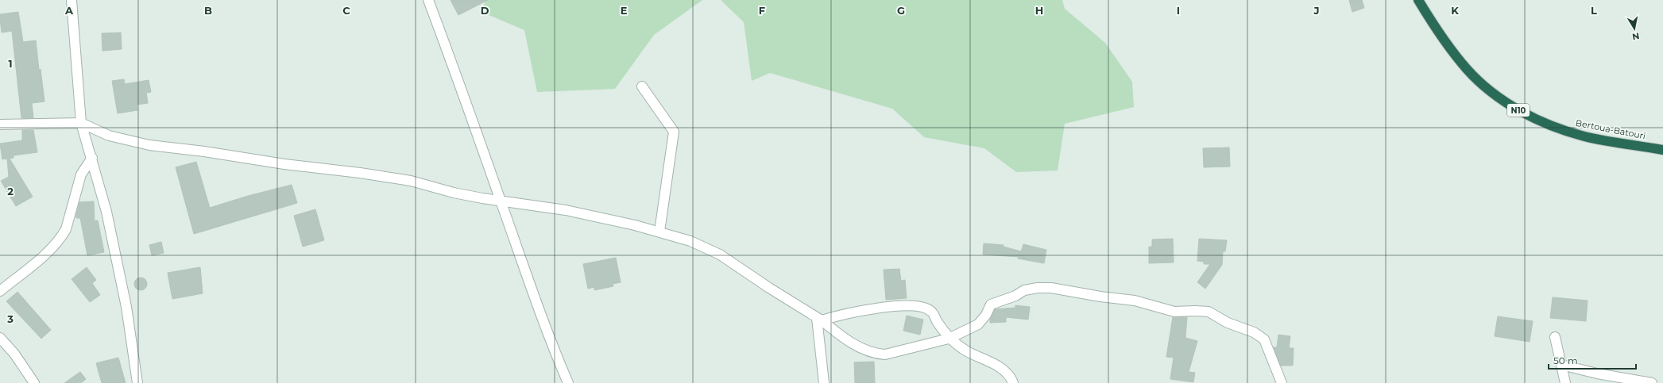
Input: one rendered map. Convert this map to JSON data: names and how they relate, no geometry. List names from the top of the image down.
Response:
{
  "streets": {
    "highway": ["N10", "Bertoua-Batouri"]
  },
  "scale_bar": "50 m",
  "north": "bottom",
  "grid": {
    "columns": [
      "A",
      "B",
      "C",
      "D",
      "E",
      "F",
      "G",
      "H",
      "I",
      "J",
      "K",
      "L"
    ],
    "rows": ["1", "2", "3"]
  }
}
